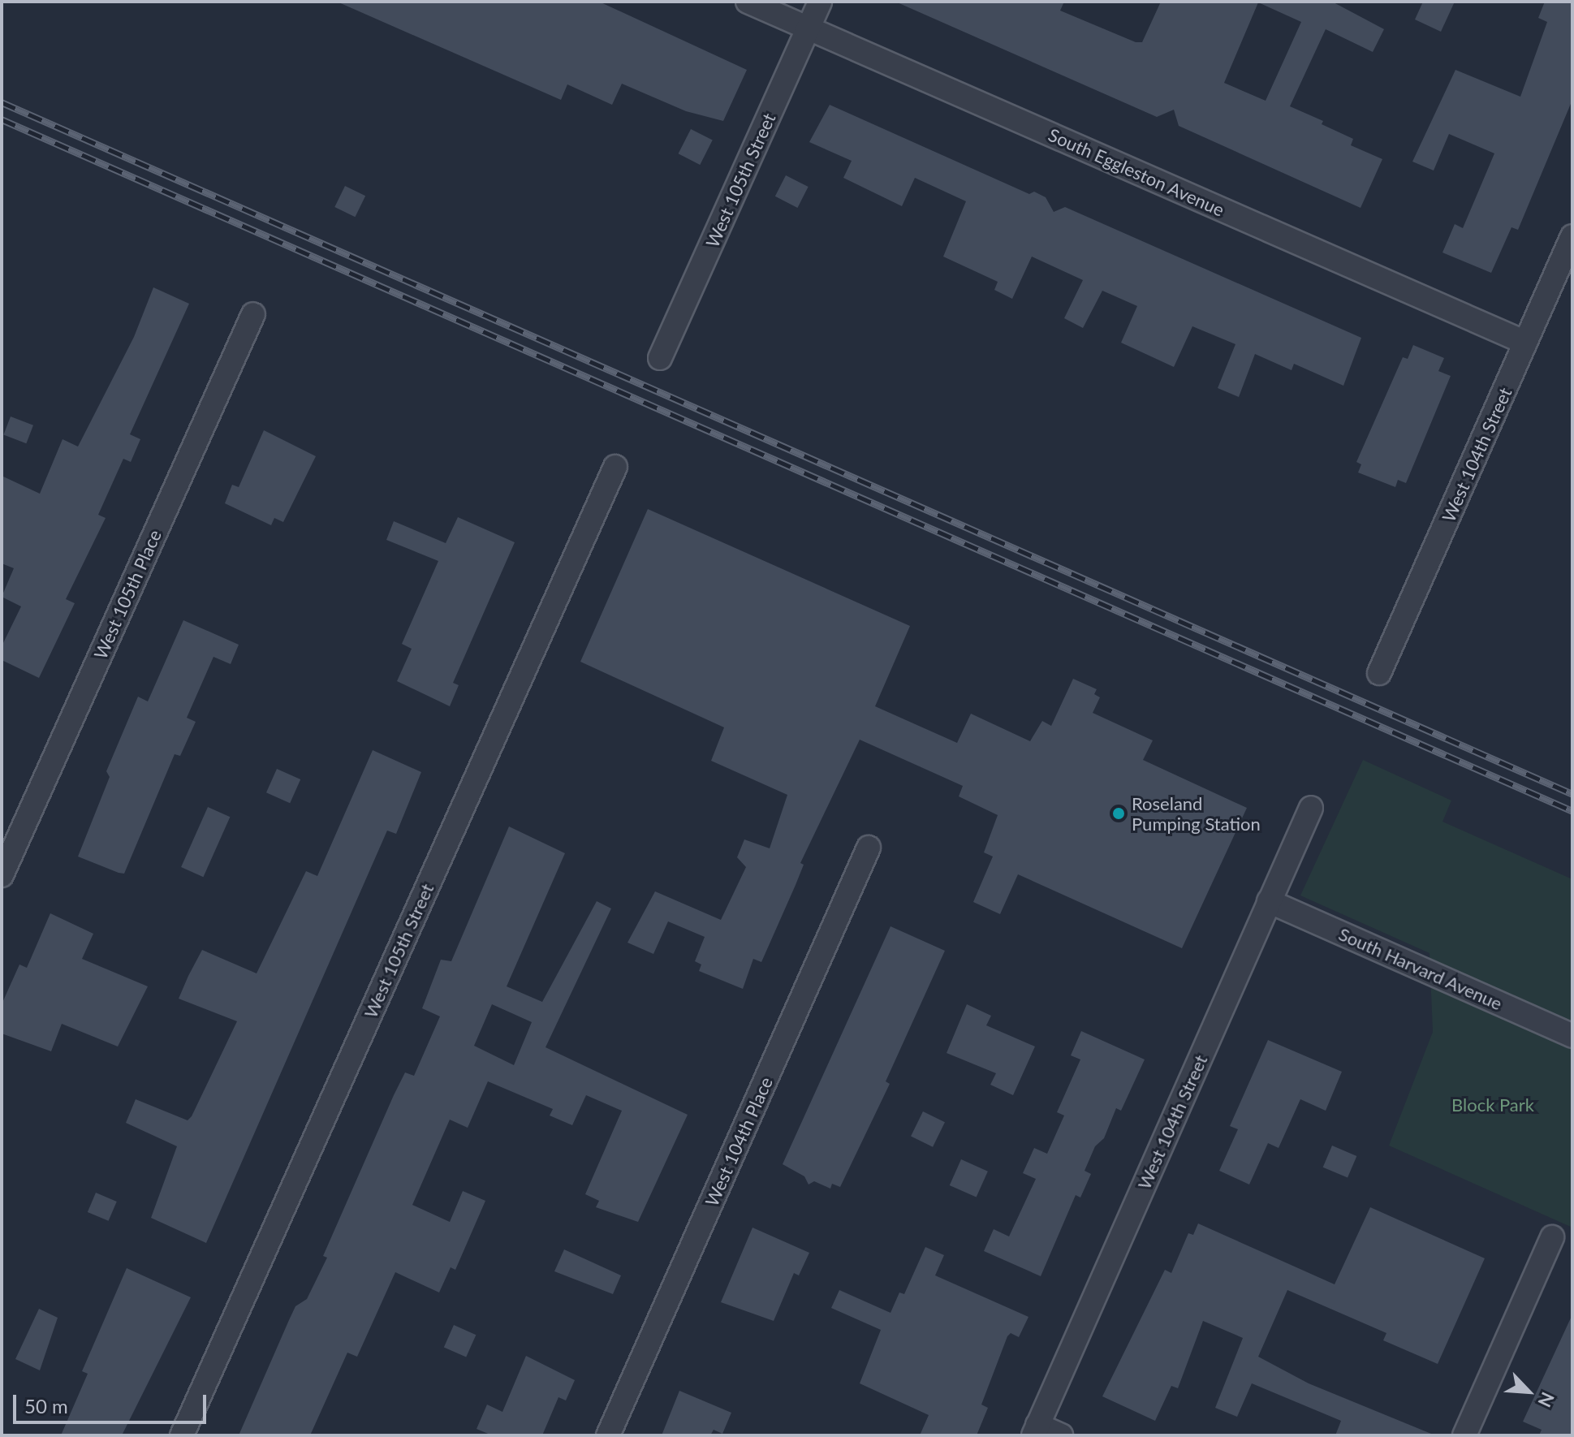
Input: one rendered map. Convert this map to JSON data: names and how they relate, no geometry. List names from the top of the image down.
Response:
{
  "streets": {
    "street": [
      "South Eggleston Avenue",
      "West 105th Street",
      "West 104th Street",
      "West 105th Place",
      "South Harvard Avenue",
      "West 104th Place"
    ]
  },
  "crossings": [
    ["South Eggleston Avenue", "West 105th Street"],
    ["South Eggleston Avenue", "West 104th Street"],
    ["West 104th Street", "South Harvard Avenue"]
  ],
  "parks": ["Block Park"],
  "places": ["Roseland Pumping Station"],
  "scale_bar": "50 m",
  "north": "bottom right"
}
